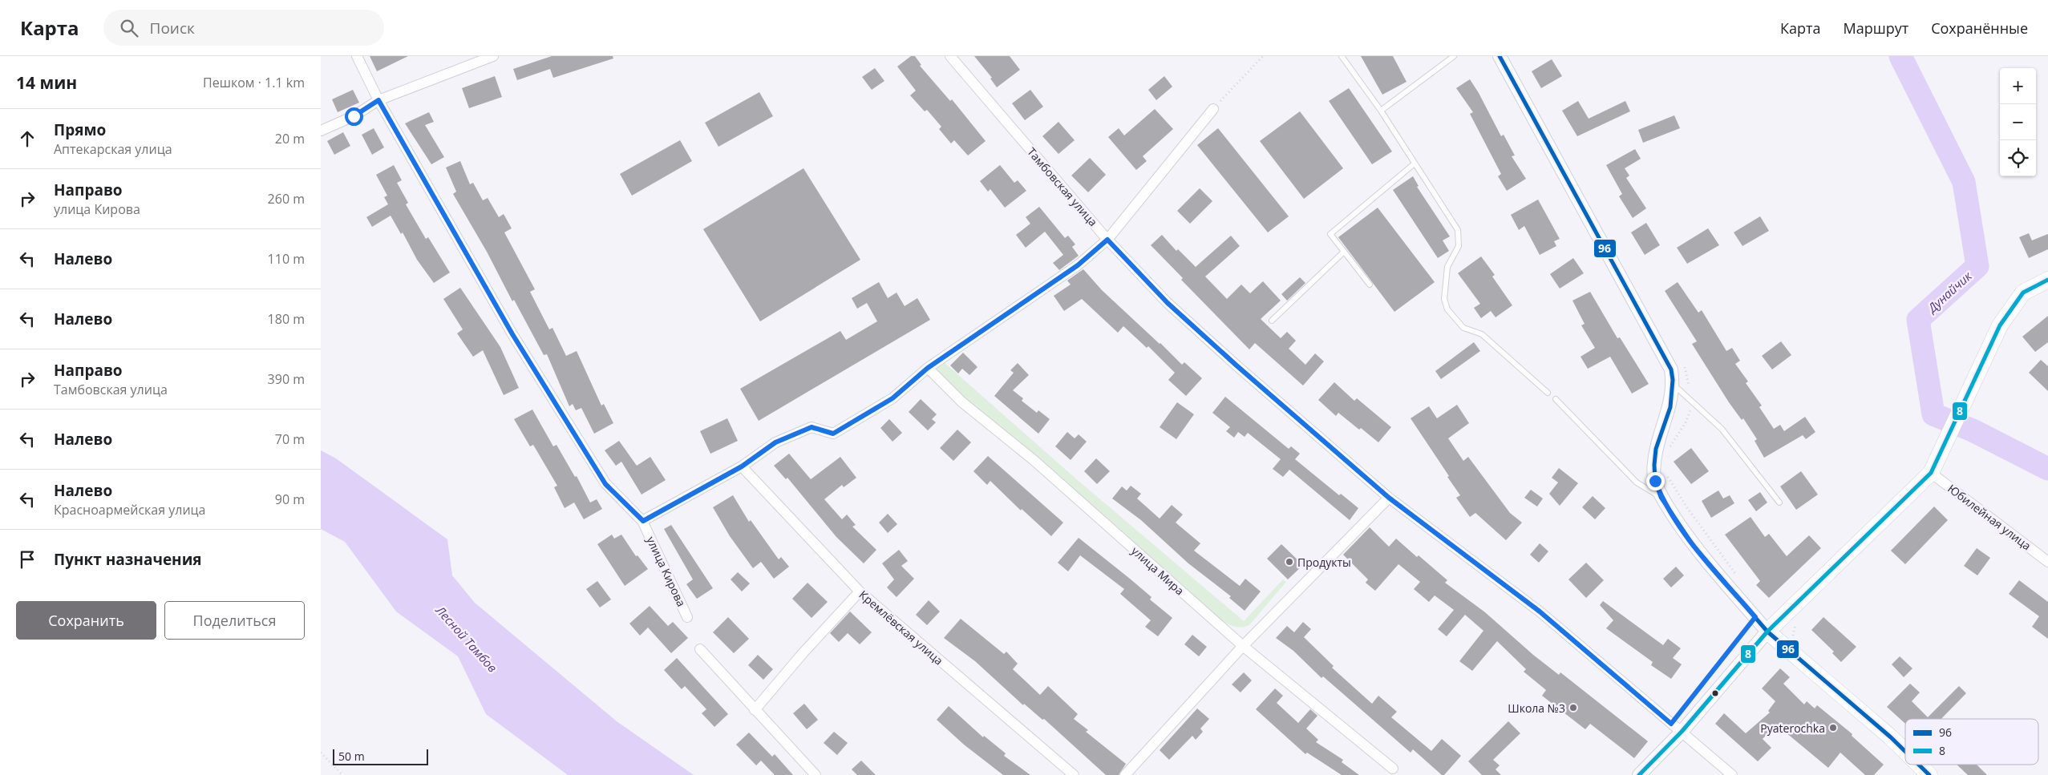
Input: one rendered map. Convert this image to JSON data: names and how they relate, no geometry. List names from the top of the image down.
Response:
{
  "streets": {
    "street": [
      "Тамбовская улица",
      "Юбилейная улица",
      "улица Мира",
      "улица Кирова",
      "Кремлёвская улица"
    ]
  },
  "water": ["Дунайчик", "Лесной Тамбов"],
  "places": ["Продукты", "Школа №3", "Pyaterochka"],
  "lines": ["transit line 96", "transit line 8"],
  "legend": ["96", "8"],
  "scale_bar": "50 m",
  "page": {
    "header": "Карта",
    "search": "Поиск",
    "nav": ["Карта", "Маршрут", "Сохранённые"],
    "heading": ["14 мин", "Пешком · 1.1 km"],
    "map_buttons": ["+", "−"],
    "list": [
      ["Прямо", "Аптекарская улица", "20 m"],
      ["Направо", "улица Кирова", "260 m"],
      ["Налево", "110 m"],
      ["Налево", "180 m"],
      ["Направо", "Тамбовская улица", "390 m"],
      ["Налево", "70 m"],
      ["Налево", "Красноармейская улица", "90 m"],
      "Пункт назначения"
    ],
    "buttons": ["Сохранить", "Поделиться"],
    "scale": "50 m"
  }
}
